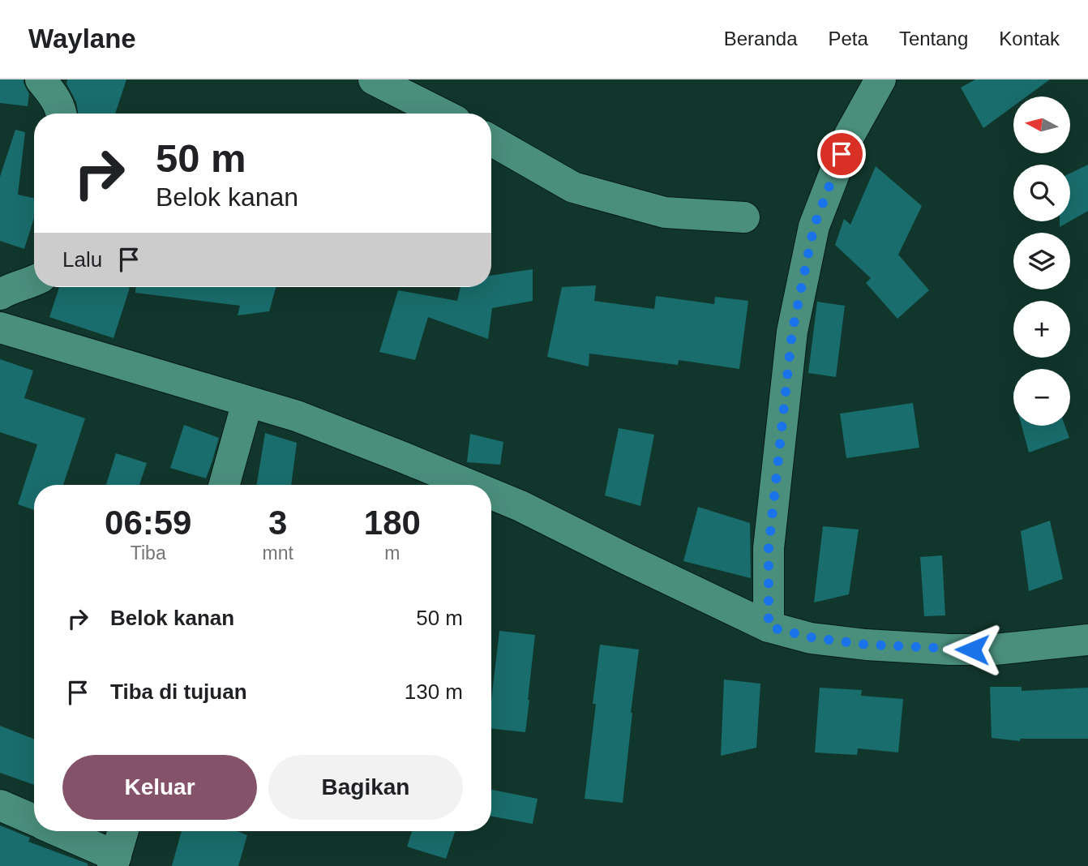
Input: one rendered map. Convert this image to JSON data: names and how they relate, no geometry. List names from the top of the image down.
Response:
{
  "north": "left",
  "page": {
    "header": "Waylane",
    "nav": [
      "Beranda",
      "Peta",
      "Tentang",
      "Kontak"
    ],
    "map_buttons": ["+", "−"],
    "turn": ["50 m", "Belok kanan"],
    "then": "Lalu",
    "eta": [
      "06:59",
      "Tiba",
      "3",
      "mnt",
      "180",
      "m"
    ],
    "list": [
      {
        "name": "Belok kanan",
        "value": "50 m"
      },
      {
        "name": "Tiba di tujuan",
        "value": "130 m"
      }
    ],
    "buttons": ["Keluar", "Bagikan"]
  }
}
